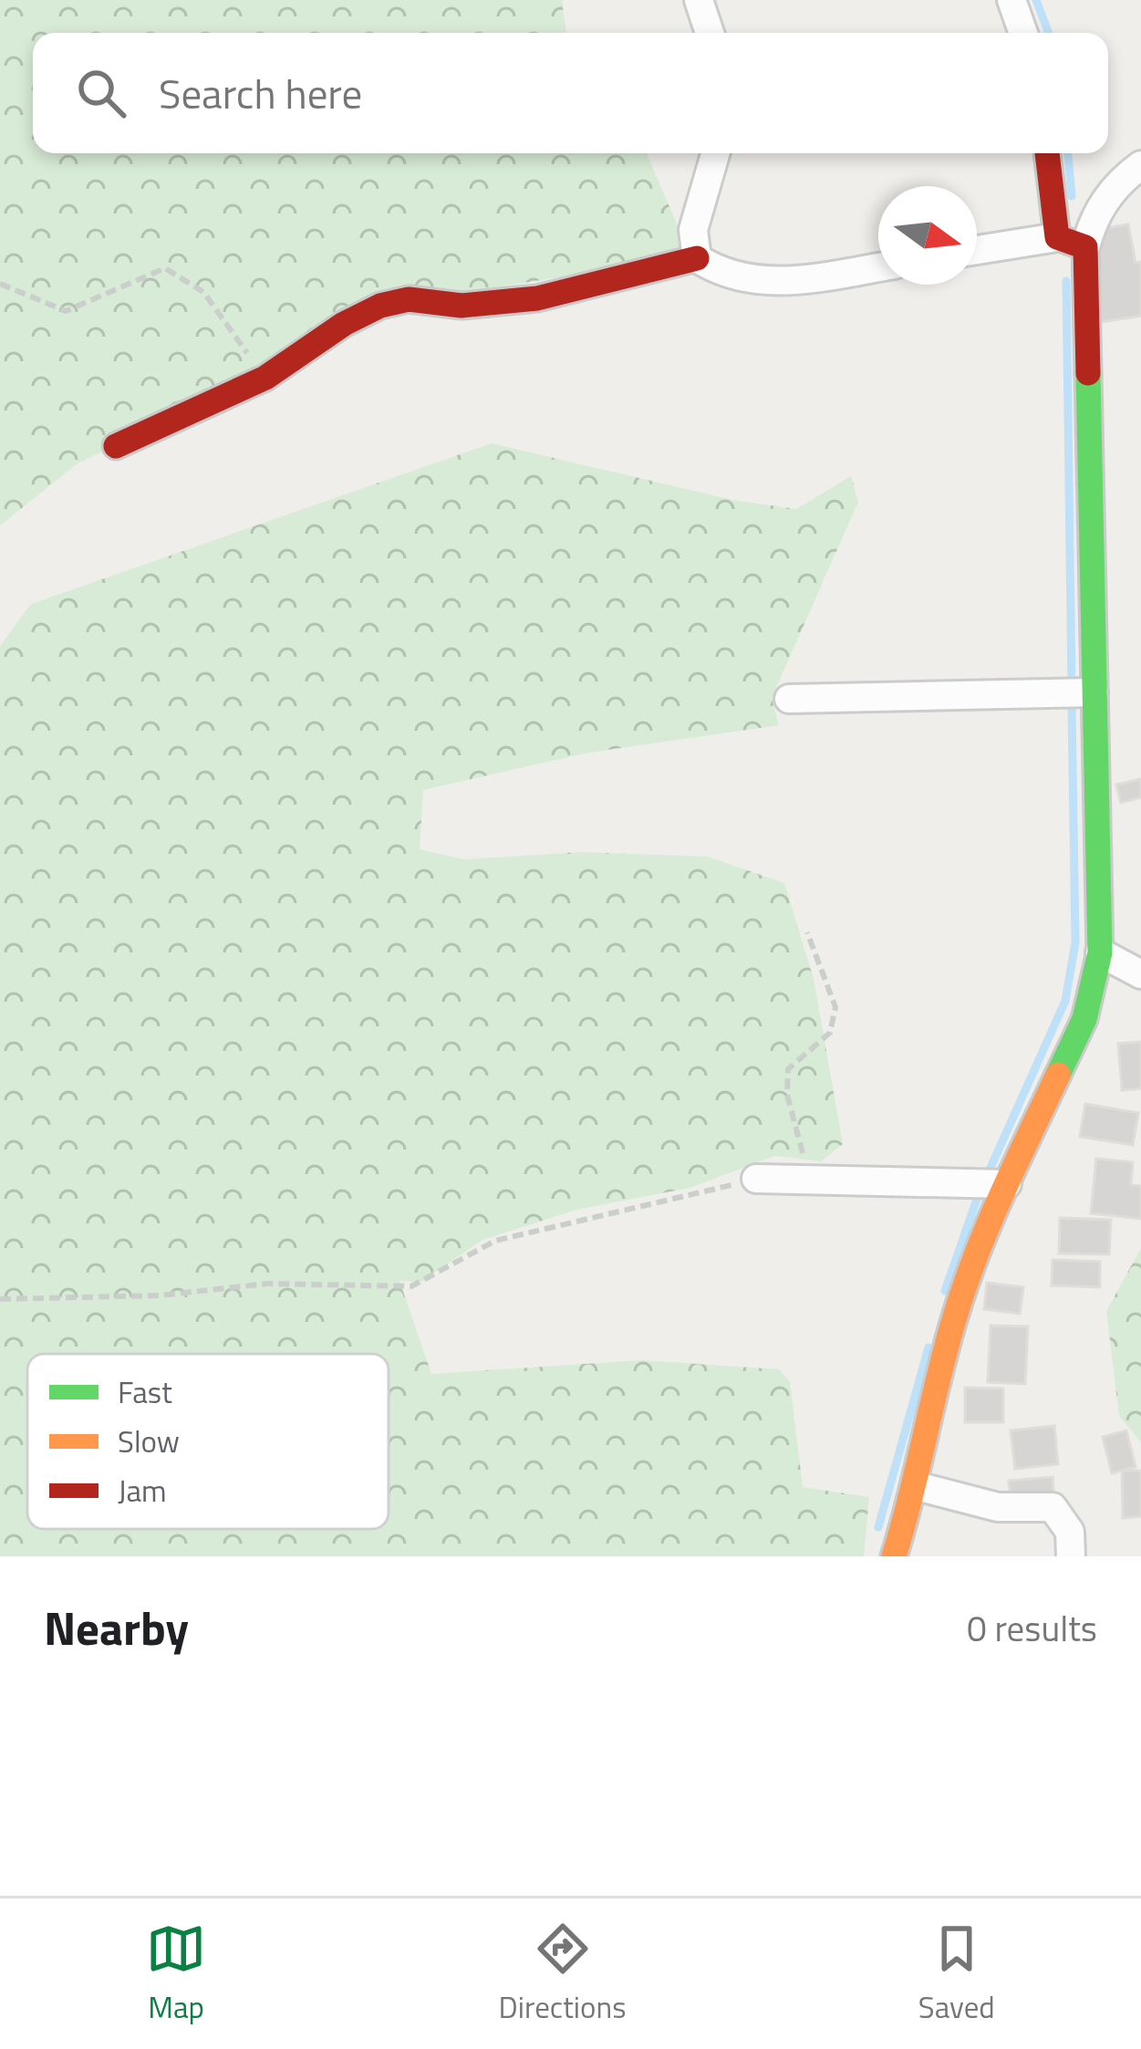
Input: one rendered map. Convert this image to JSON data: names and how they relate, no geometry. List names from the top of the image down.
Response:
{
  "legend": ["Fast", "Slow", "Jam"],
  "north": "right",
  "page": {
    "search": "Search here",
    "heading": ["Nearby", "0 results"],
    "nav": ["Map", "Directions", "Saved"]
  }
}
